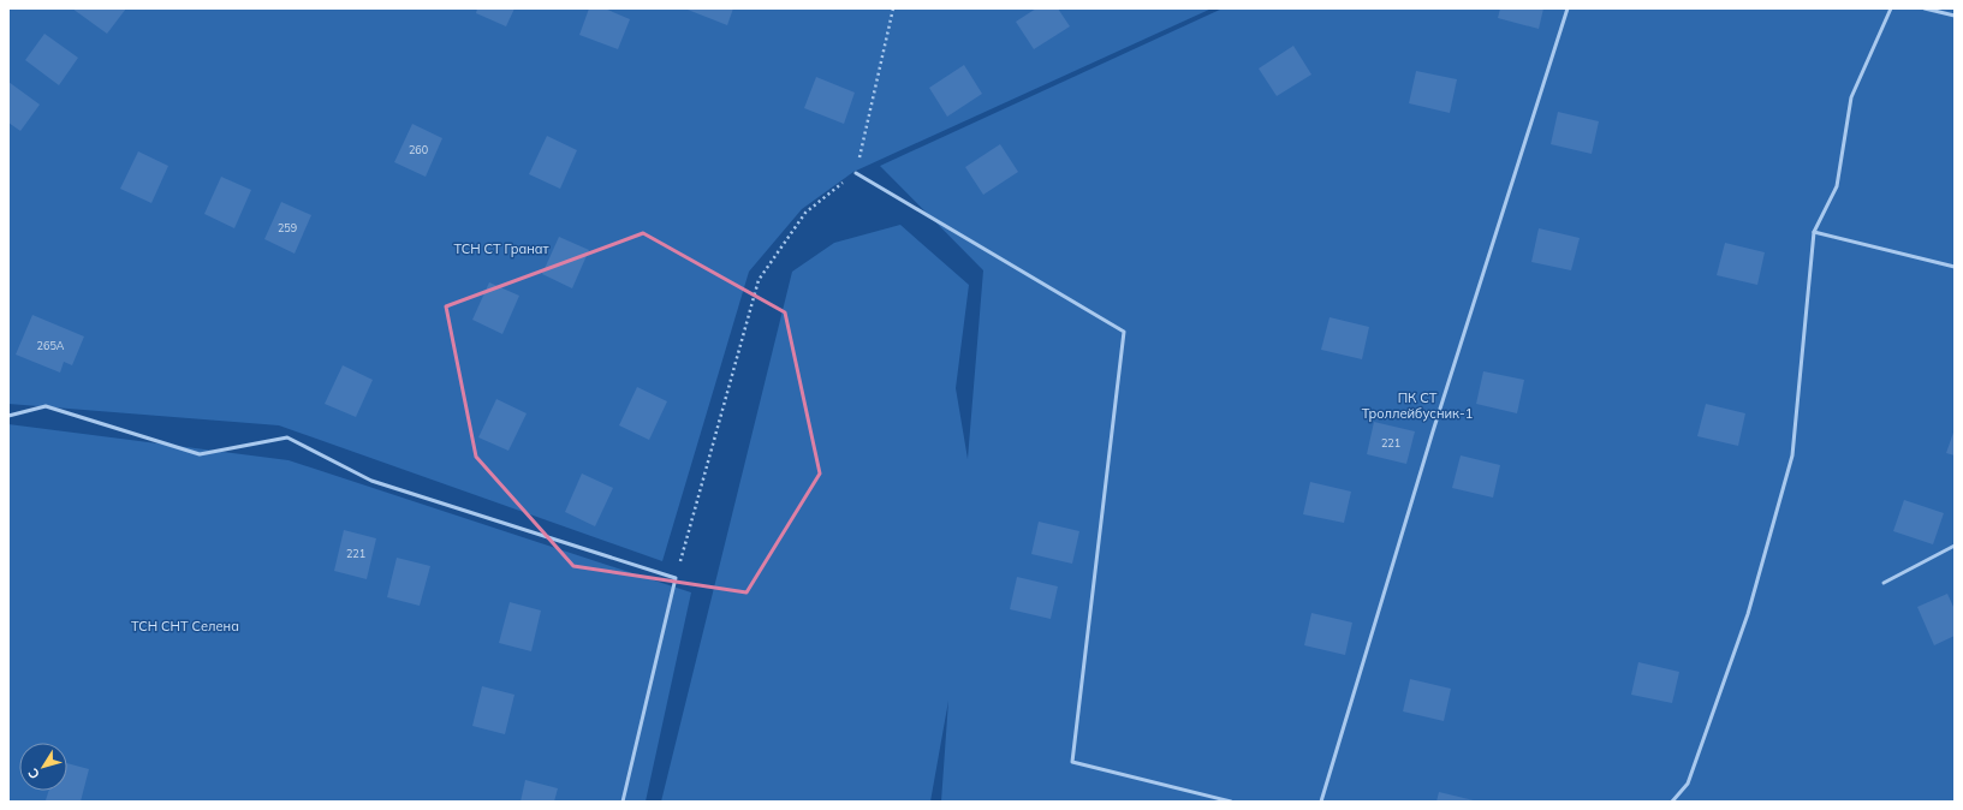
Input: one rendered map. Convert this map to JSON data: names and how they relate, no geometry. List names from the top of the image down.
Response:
{
  "parks": ["ТСН СТ Гранат", "ПК СТ Троллейбусник-1", "ТСН СНТ Селена"],
  "house_numbers": [
    "260",
    "259",
    "265А",
    "221",
    "221"
  ],
  "north": "bottom left"
}
